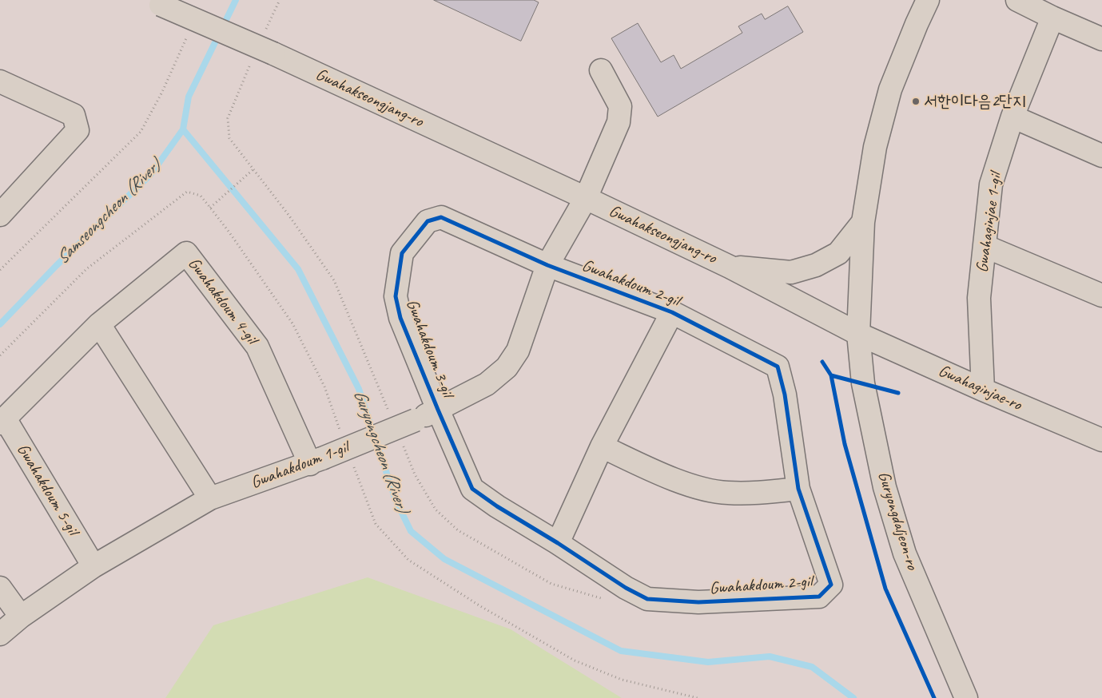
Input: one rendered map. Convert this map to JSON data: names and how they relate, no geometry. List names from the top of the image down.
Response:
{
  "streets": {
    "street": [
      "Gwahakseongjang-ro",
      "Gwahaginjae 1-gil",
      "Gwahakdoum 2-gil",
      "Gwahakdoum 4-gil",
      "Gwahakdoum 3-gil",
      "Gwahaginjae-ro",
      "Gwahakdoum 1-gil",
      "Gwahakdoum 5-gil",
      "Guryongdaljeon-ro"
    ]
  },
  "crossings": [
    ["Gwahakseongjang-ro", "Gwahaginjae-ro"],
    ["Gwahakseongjang-ro", "Gwahakdoum 1-gil"],
    ["Gwahakseongjang-ro", "Guryongdaljeon-ro"],
    ["Gwahaginjae 1-gil", "Gwahaginjae-ro"],
    ["Gwahakdoum 2-gil", "Gwahakdoum 3-gil"],
    ["Gwahakdoum 2-gil", "Gwahakdoum 1-gil"],
    ["Gwahakdoum 4-gil", "Gwahakdoum 1-gil"],
    ["Gwahakdoum 3-gil", "Gwahakdoum 1-gil"],
    ["Gwahaginjae-ro", "Guryongdaljeon-ro"],
    ["Gwahakdoum 1-gil", "Gwahakdoum 5-gil"]
  ],
  "water": ["Samseongcheon (River)", "Guryongcheon (River)"],
  "places": ["서한이다음2단지"]
}
